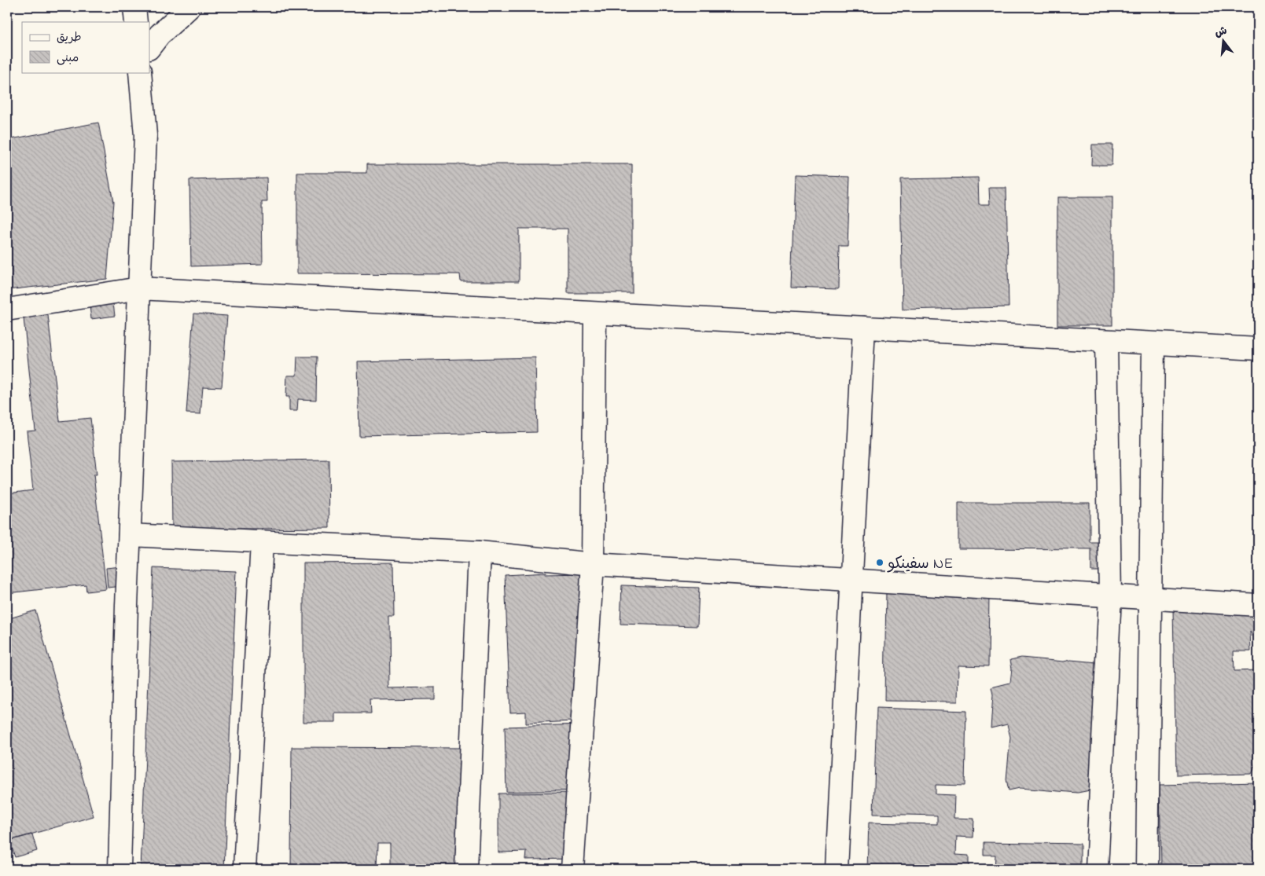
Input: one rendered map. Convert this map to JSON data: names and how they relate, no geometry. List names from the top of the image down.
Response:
{
  "places": ["سفينكو NE"],
  "legend": ["طريق", "مبنى"],
  "north": "top"
}
